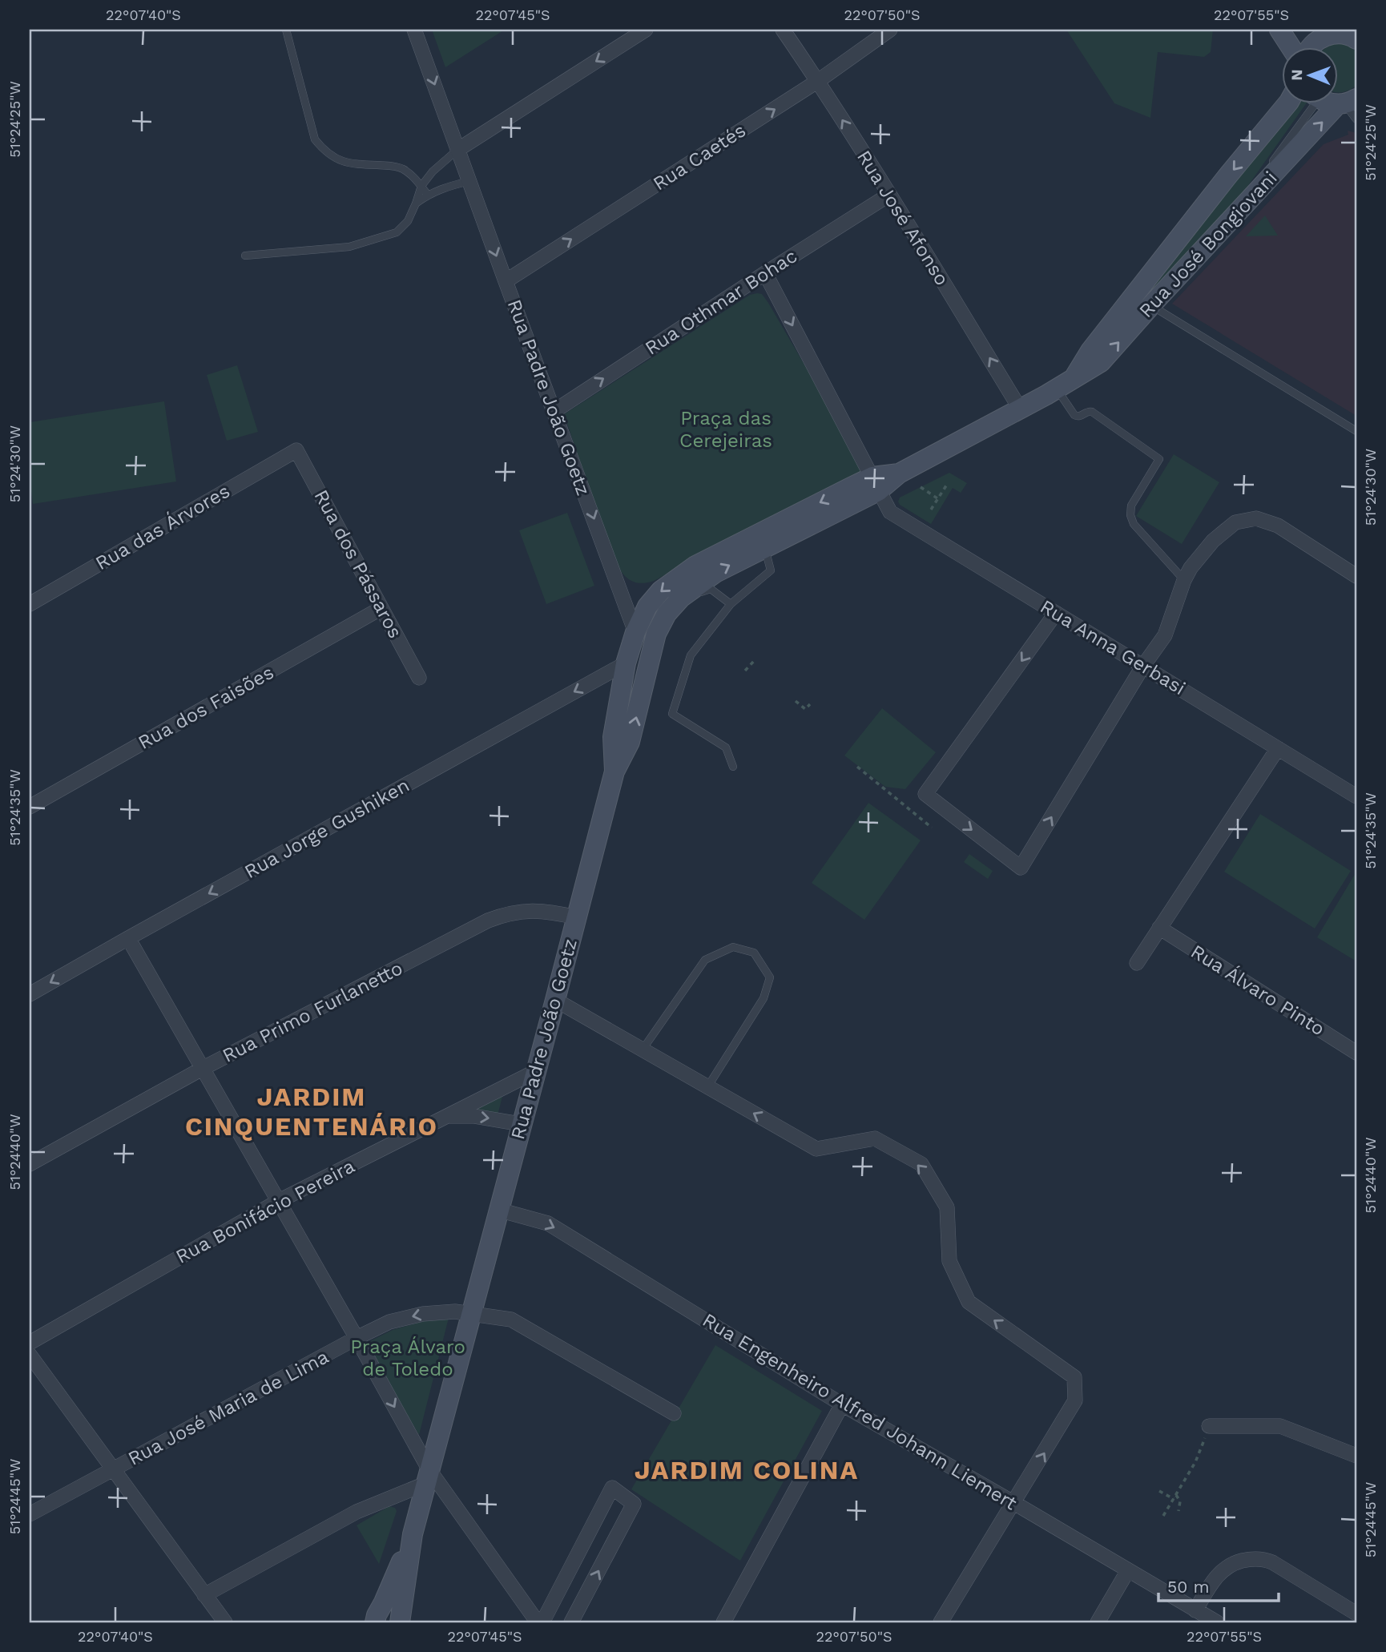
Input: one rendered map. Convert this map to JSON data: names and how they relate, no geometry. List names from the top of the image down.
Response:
{
  "streets": {
    "street": [
      "Rua Caetés",
      "Rua José Afonso",
      "Rua José Bongiovani",
      "Rua Othmar Bohac",
      "Rua Padre João Goetz",
      "Rua das Árvores",
      "Rua dos Pássaros",
      "Rua Anna Gerbasi",
      "Rua dos Faisões",
      "Rua Jorge Gushiken",
      "Rua Álvaro Pinto",
      "Rua Primo Furlanetto",
      "Rua Bonifácio Pereira",
      "Rua José Maria de Lima",
      "Rua Engenheiro Alfred Johann Liemert"
    ]
  },
  "crossings": [
    ["Rua Caetés", "Rua José Afonso"],
    ["Rua Caetés", "Rua Padre João Goetz"],
    ["Rua José Afonso", "Rua José Bongiovani"],
    ["Rua José Afonso", "Rua Othmar Bohac"],
    ["Rua José Bongiovani", "Rua Padre João Goetz"],
    ["Rua José Bongiovani", "Rua Anna Gerbasi"],
    ["Rua Othmar Bohac", "Rua Padre João Goetz"],
    ["Rua Othmar Bohac", "Rua Anna Gerbasi"],
    ["Rua Padre João Goetz", "Rua Jorge Gushiken"],
    ["Rua Padre João Goetz", "Rua Primo Furlanetto"],
    ["Rua Padre João Goetz", "Rua Bonifácio Pereira"],
    ["Rua Padre João Goetz", "Rua José Maria de Lima"],
    ["Rua Padre João Goetz", "Rua Engenheiro Alfred Johann Liemert"],
    ["Rua das Árvores", "Rua dos Pássaros"],
    ["Rua dos Pássaros", "Rua dos Faisões"]
  ],
  "one_way": [
    "Rua Caetés",
    "Rua José Afonso",
    "Rua Othmar Bohac",
    "Rua Jorge Gushiken",
    "Rua Engenheiro Alfred Johann Liemert"
  ],
  "districts": ["JARDIM CINQUENTENÁRIO", "JARDIM COLINA"],
  "parks": ["Praça das Cerejeiras", "Praça Álvaro de Toledo"],
  "scale_bar": "50 m",
  "north": "left",
  "coordinates": [
    "22°07'40\"S",
    "22°07'45\"S",
    "22°07'50\"S",
    "22°07'55\"S",
    "51°24'25\"W",
    "51°24'30\"W",
    "51°24'35\"W",
    "51°24'40\"W",
    "51°24'45\"W"
  ]
}
